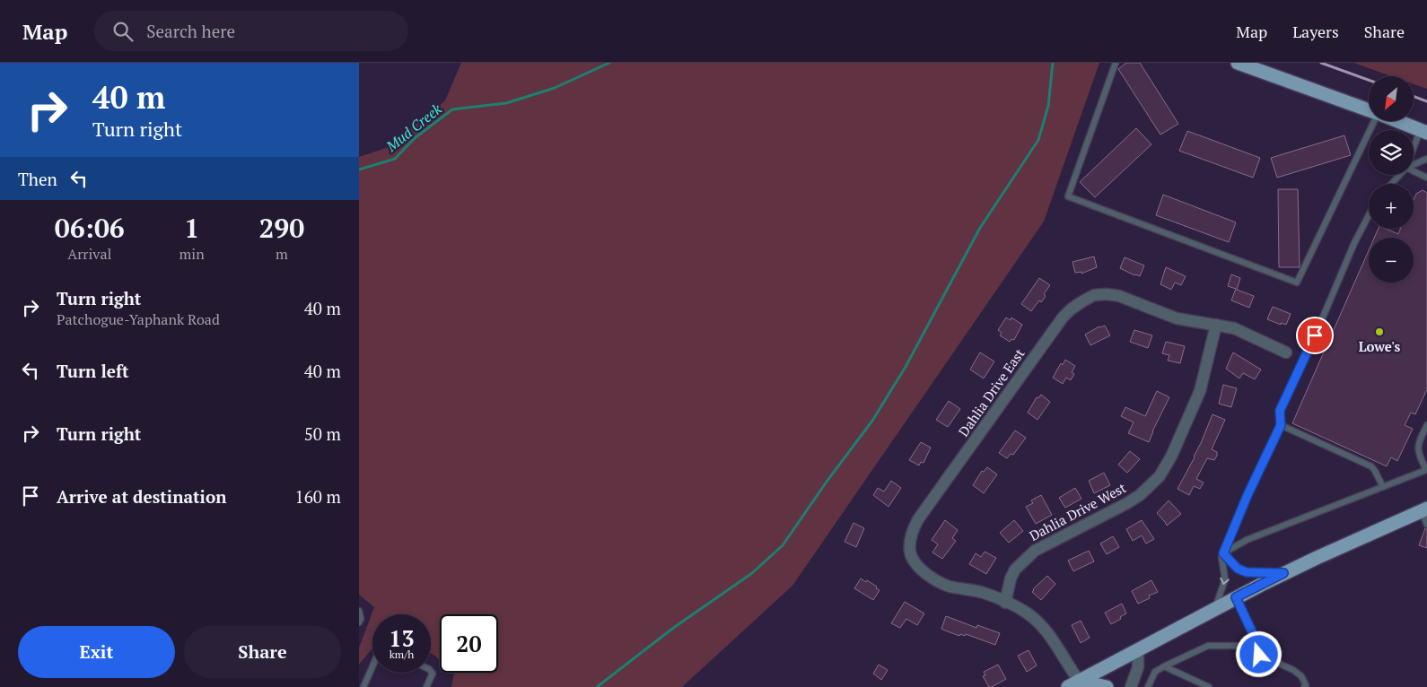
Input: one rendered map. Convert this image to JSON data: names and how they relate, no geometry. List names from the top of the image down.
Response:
{
  "streets": {
    "street": ["Dahlia Drive East", "Dahlia Drive West"]
  },
  "crossings": [
    ["Dahlia Drive East", "Dahlia Drive West"]
  ],
  "water": ["Mud Creek"],
  "places": ["Lowe's"],
  "north": "bottom left",
  "page": {
    "header": "Map",
    "search": "Search here",
    "nav": ["Map", "Layers", "Share"],
    "turn": ["40 m", "Turn right"],
    "map_buttons": ["+", "−"],
    "then": "Then",
    "eta": [
      "06:06",
      "Arrival",
      "1",
      "min",
      "290",
      "m"
    ],
    "list": [
      {
        "name": "Turn right",
        "note": "Patchogue-Yaphank Road",
        "value": "40 m"
      },
      {
        "name": "Turn left",
        "value": "40 m"
      },
      {
        "name": "Turn right",
        "value": "50 m"
      },
      {
        "name": "Arrive at destination",
        "value": "160 m"
      }
    ],
    "speed": "13 km/h",
    "limit": "20",
    "buttons": ["Exit", "Share"]
  }
}
